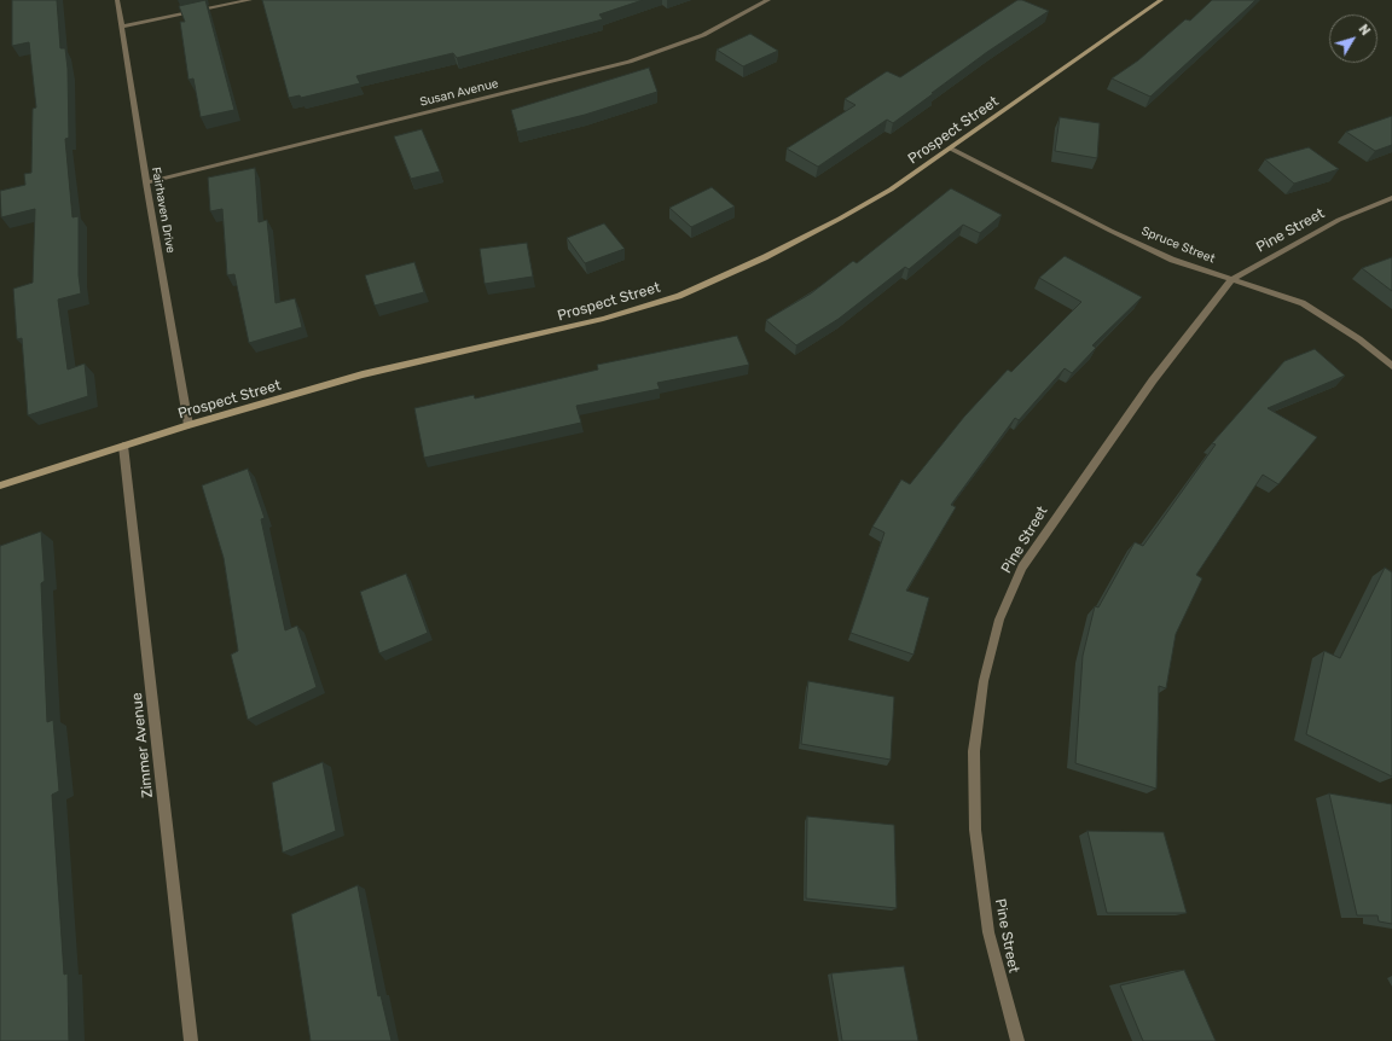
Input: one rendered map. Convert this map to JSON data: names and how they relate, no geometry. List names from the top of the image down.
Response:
{
  "streets": {
    "main road": ["Prospect Street"],
    "street": [
      "Susan Avenue",
      "Fairhaven Drive",
      "Pine Street",
      "Spruce Street",
      "Zimmer Avenue"
    ]
  },
  "crossings": [
    ["Susan Avenue", "Fairhaven Drive"],
    ["Prospect Street", "Fairhaven Drive"],
    ["Prospect Street", "Spruce Street"],
    ["Prospect Street", "Zimmer Avenue"],
    ["Pine Street", "Spruce Street"]
  ],
  "north": "top right"
}
